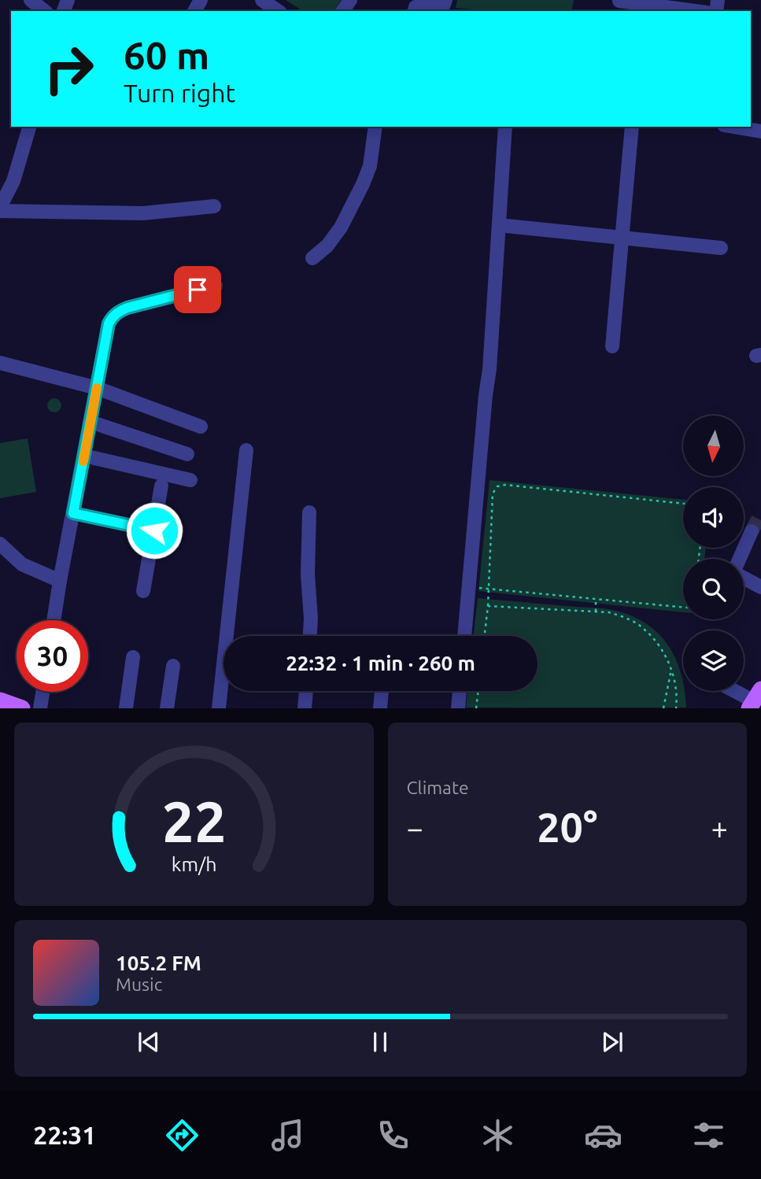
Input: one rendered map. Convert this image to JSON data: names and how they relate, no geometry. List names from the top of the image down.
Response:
{
  "north": "bottom",
  "page": {
    "turn": ["60 m", "Turn right"],
    "limit": "30",
    "trip": "22:32 · 1 min · 260 m",
    "tile": "Climate",
    "heat": ["−", "20°", "+"],
    "song": ["105.2 FM", "Music"],
    "tabs": "22:31",
    "gauge": ["22", "km/h"]
  }
}
